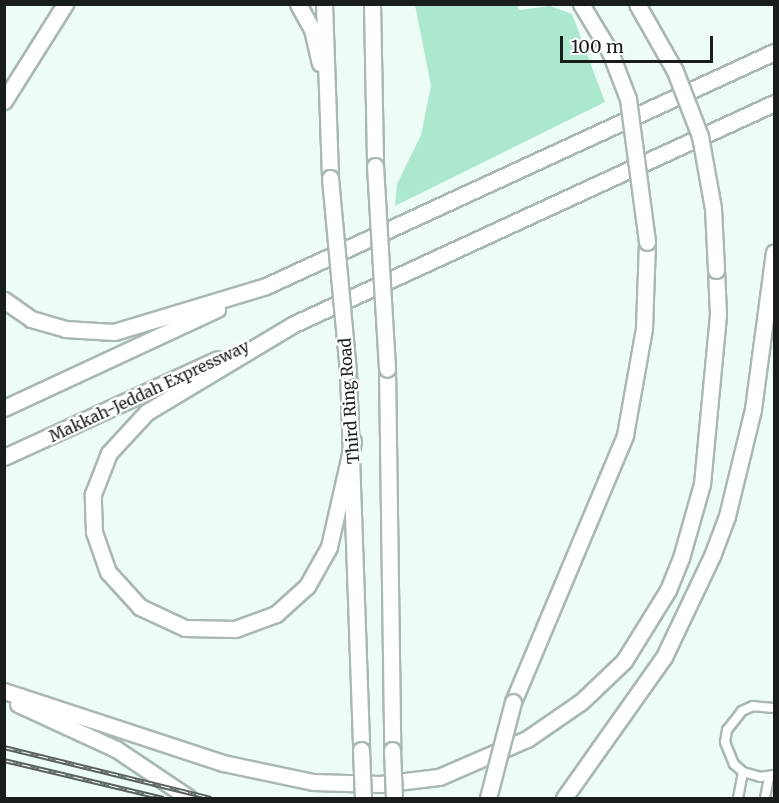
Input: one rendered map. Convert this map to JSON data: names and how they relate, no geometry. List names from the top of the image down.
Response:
{
  "streets": {
    "highway": ["Makkah-Jeddah Expressway", "Third Ring Road"]
  },
  "scale_bar": "100 m"
}
